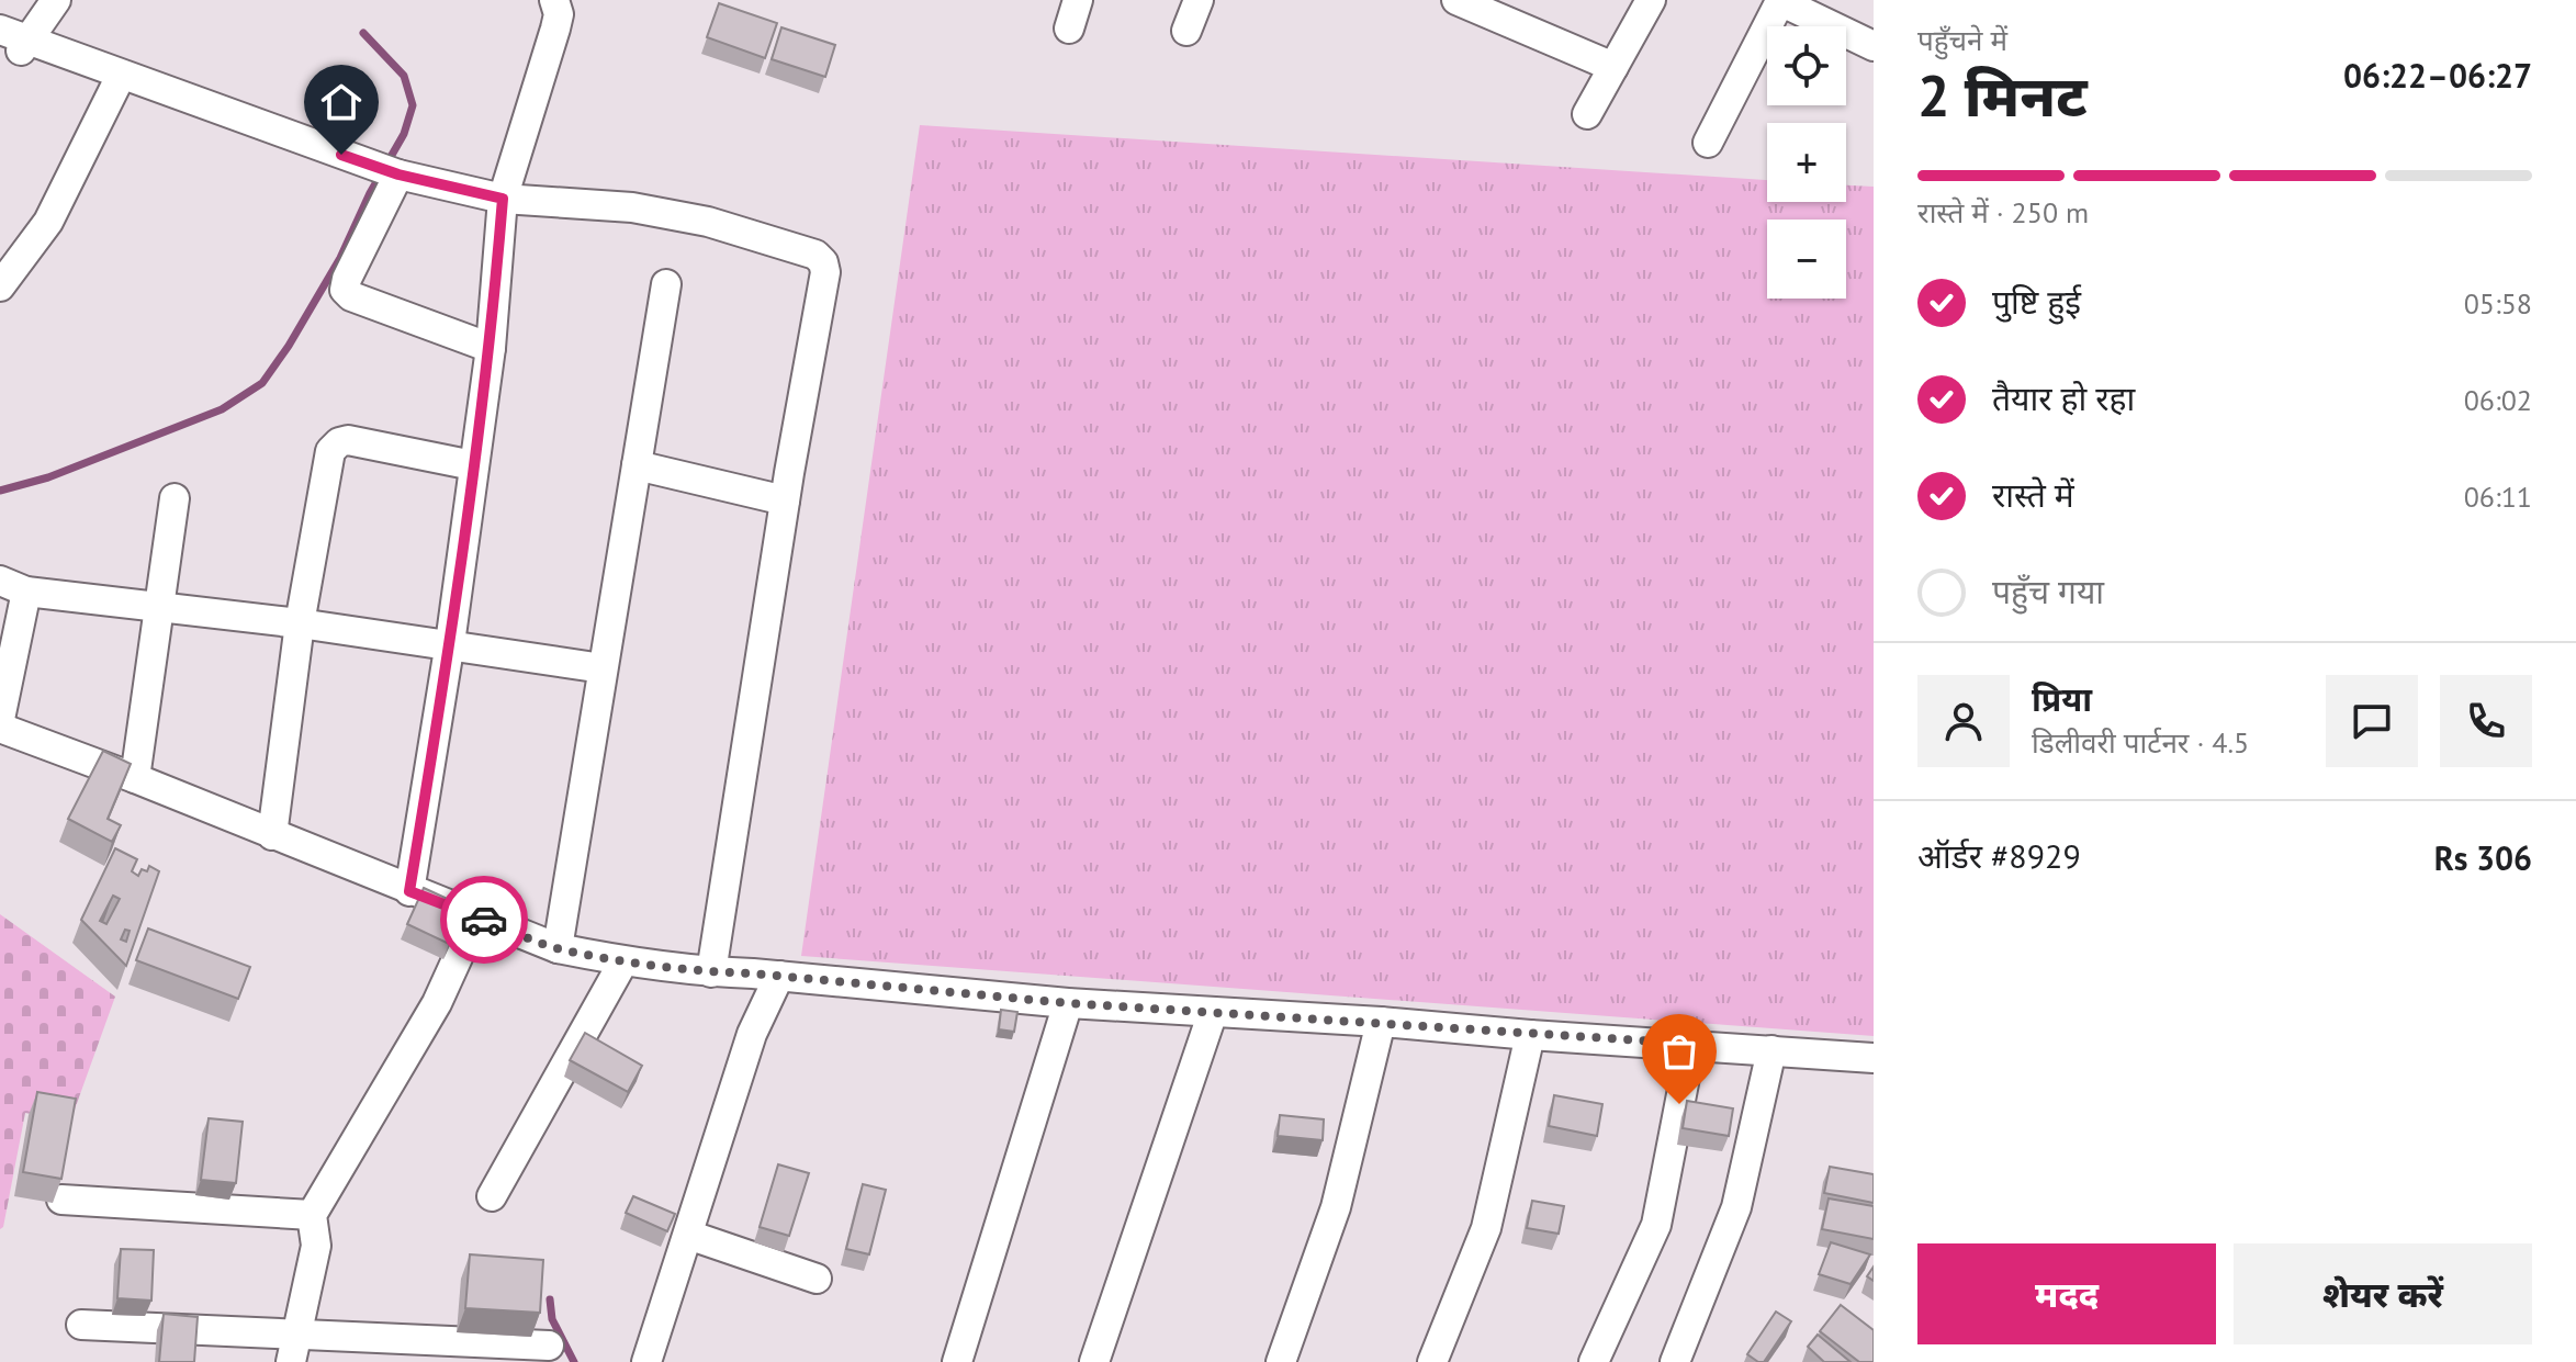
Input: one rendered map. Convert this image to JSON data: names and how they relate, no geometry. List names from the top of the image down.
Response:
{
  "page": {
    "heading": ["2 मिनट", "पहुँचने में", "06:22–06:27"],
    "panel": [
      "प्रिया",
      "डिलीवरी पार्टनर · 4.5",
      "ऑर्डर #8929",
      "Rs 306"
    ],
    "map_buttons": ["+", "−"],
    "bar": "रास्ते में · 250 m",
    "list": [
      ["पुष्टि हुई", "05:58"],
      ["तैयार हो रहा", "06:02"],
      ["रास्ते में", "06:11"],
      "पहुँच गया"
    ],
    "buttons": ["मदद", "शेयर करें"]
  }
}
